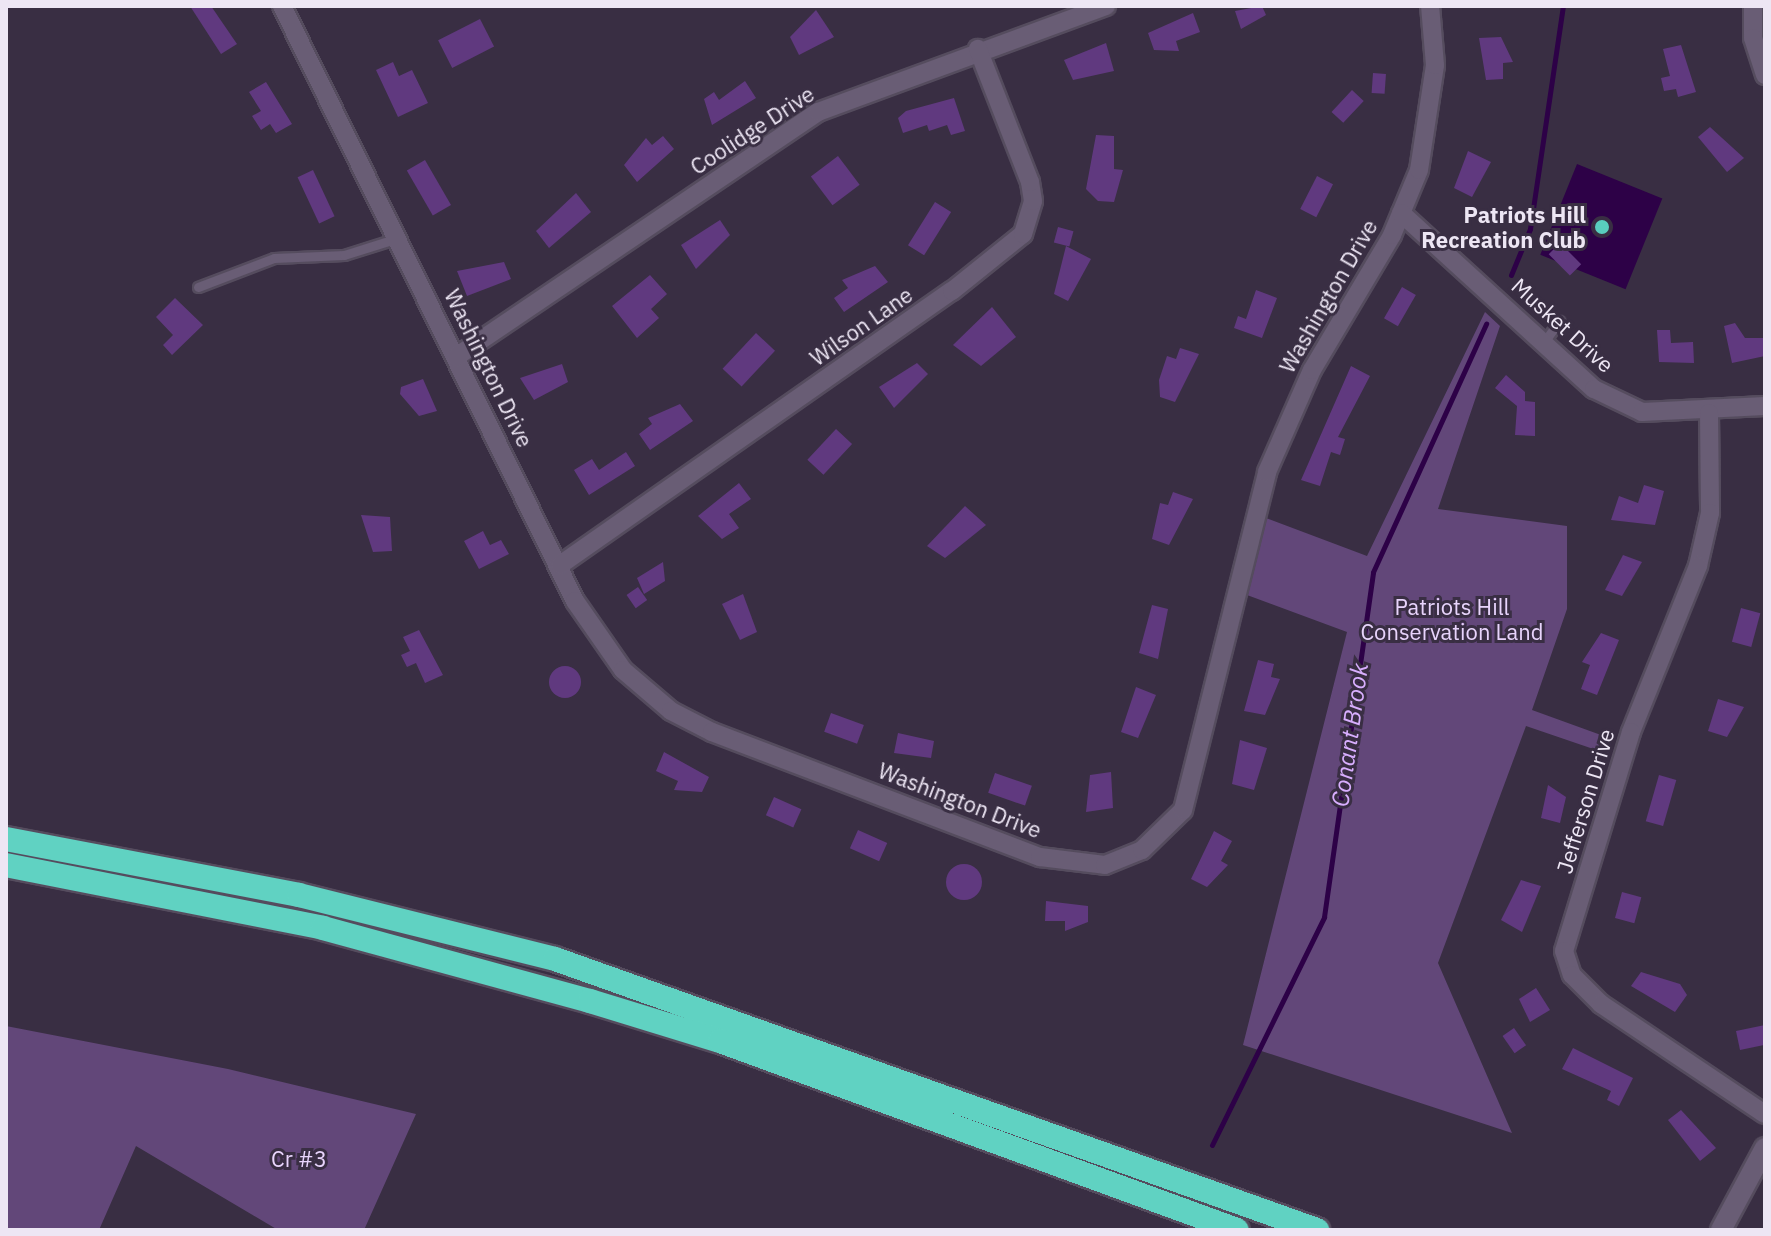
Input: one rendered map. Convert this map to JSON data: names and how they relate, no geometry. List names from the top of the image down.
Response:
{
  "streets": {
    "street": [
      "Coolidge Drive",
      "Washington Drive",
      "Musket Drive",
      "Wilson Lane",
      "Jefferson Drive"
    ]
  },
  "crossings": [
    ["Coolidge Drive", "Washington Drive"],
    ["Coolidge Drive", "Wilson Lane"],
    ["Washington Drive", "Musket Drive"],
    ["Washington Drive", "Wilson Lane"],
    ["Musket Drive", "Jefferson Drive"]
  ],
  "water": ["Conant Brook"],
  "parks": ["Patriots Hill Conservation Land", "Cr #3"],
  "places": ["Patriots Hill Recreation Club"]
}
